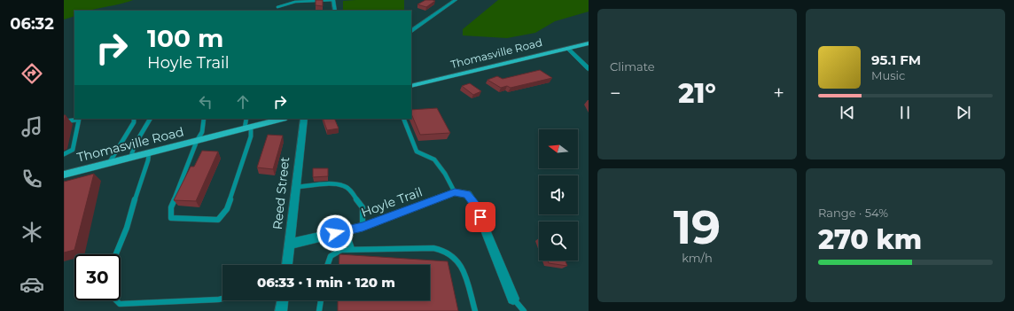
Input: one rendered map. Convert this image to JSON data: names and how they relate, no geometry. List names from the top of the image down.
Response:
{
  "streets": {
    "main road": ["Thomasville Road"],
    "street": ["Reed Street", "Hoyle Trail"]
  },
  "crossings": [
    ["Reed Street", "Hoyle Trail"]
  ],
  "north": "left",
  "page": {
    "tabs": "06:32",
    "tile": [
      "Climate",
      ["19", "km/h"],
      ["Range · 54%", "270 km"]
    ],
    "turn": ["100 m", "Hoyle Trail"],
    "song": ["95.1 FM", "Music"],
    "heat": ["−", "21°", "+"],
    "limit": "30",
    "trip": "06:33 · 1 min · 120 m"
  }
}
